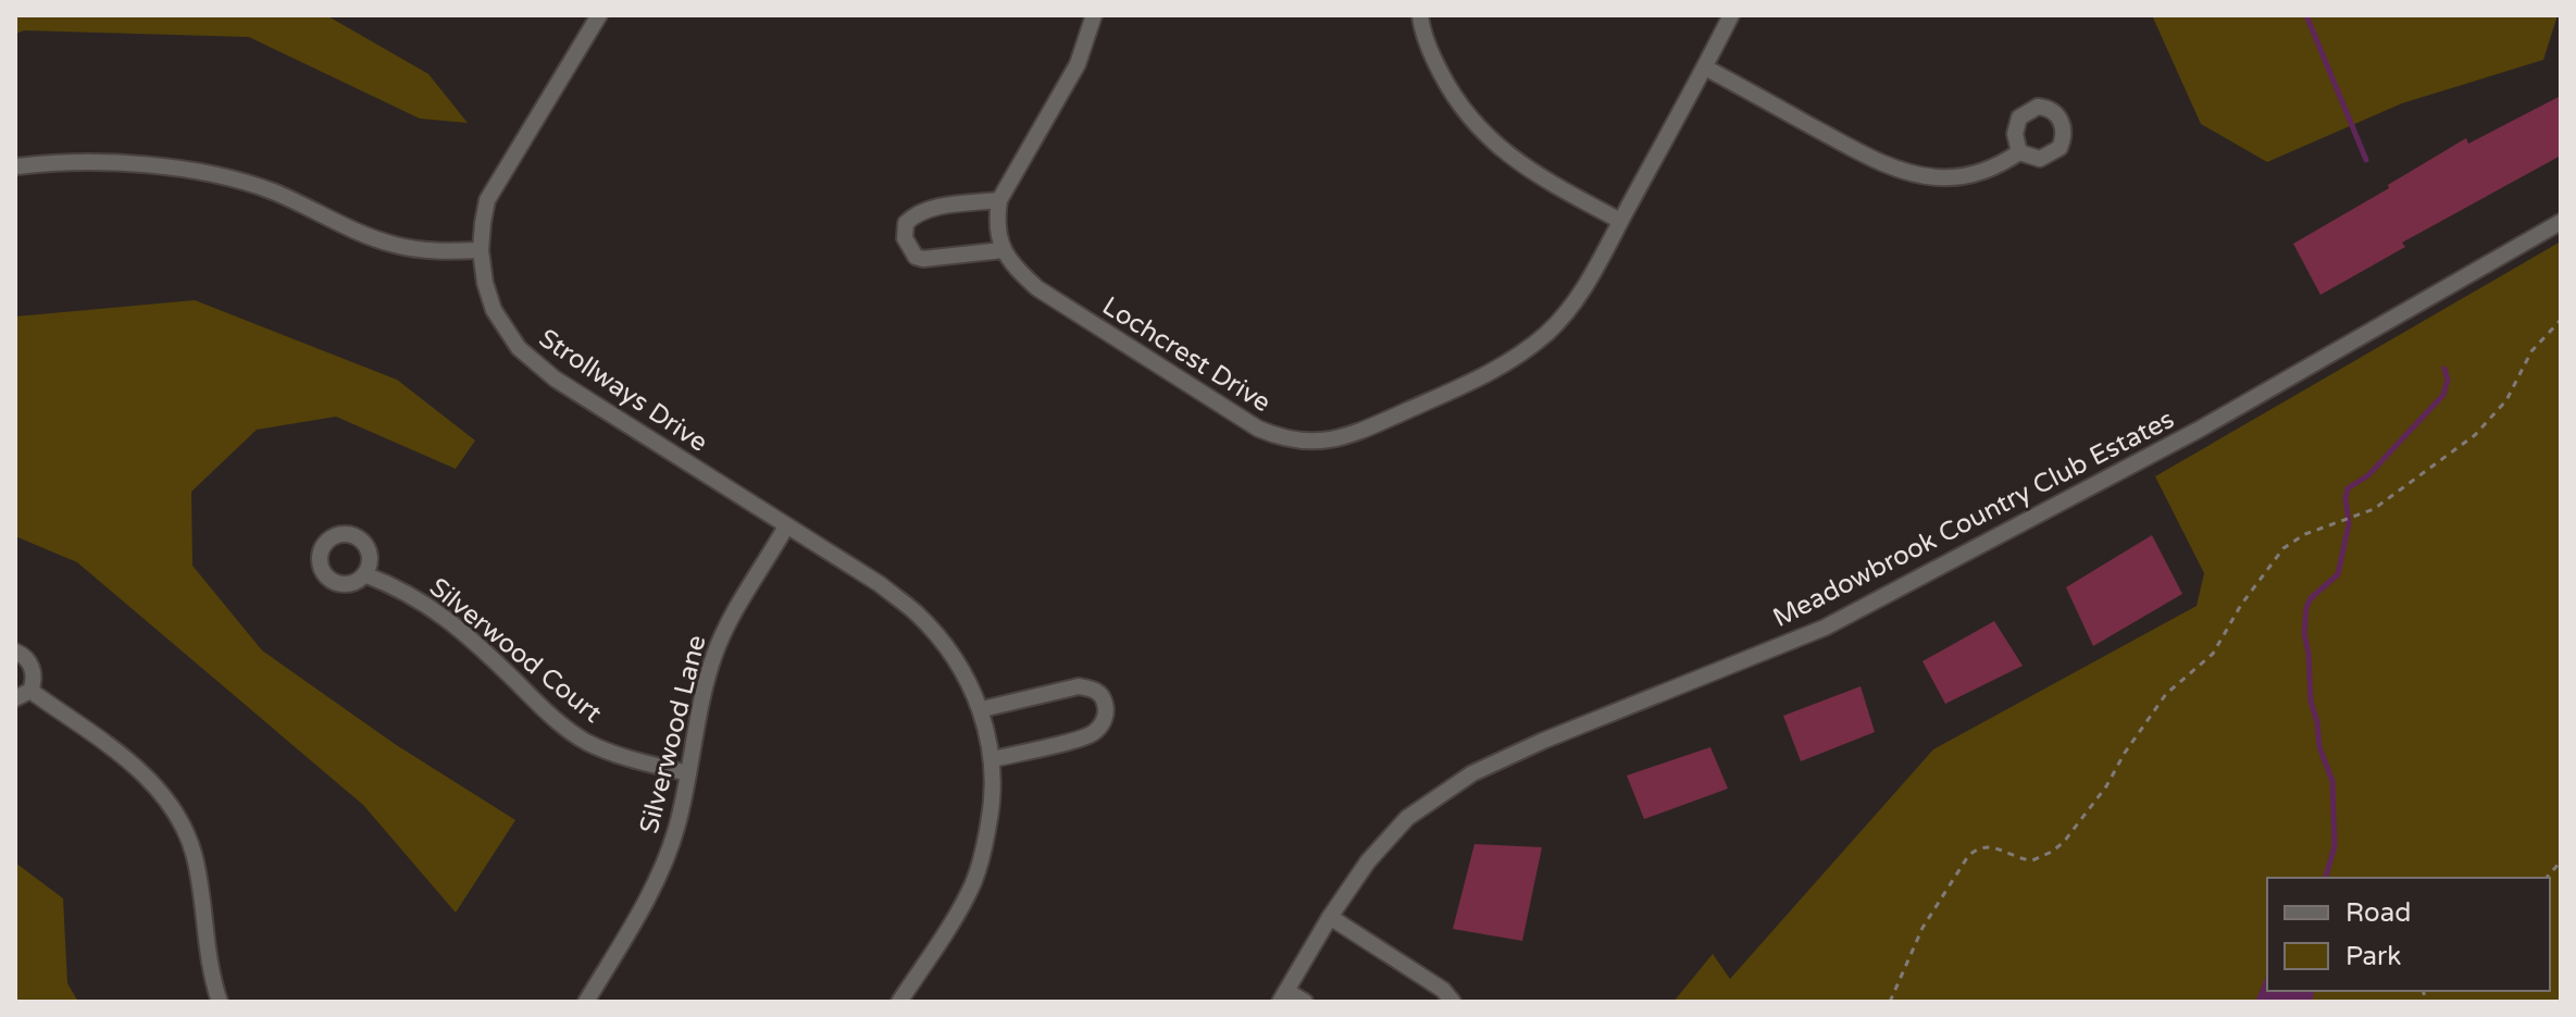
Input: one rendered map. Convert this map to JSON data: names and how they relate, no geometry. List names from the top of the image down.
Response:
{
  "streets": {
    "street": [
      "Lochcrest Drive",
      "Strollways Drive",
      "Meadowbrook Country Club Estates",
      "Silverwood Court",
      "Silverwood Lane"
    ]
  },
  "crossings": [
    ["Strollways Drive", "Silverwood Lane"],
    ["Silverwood Court", "Silverwood Lane"]
  ],
  "legend": ["Road", "Park"]
}
